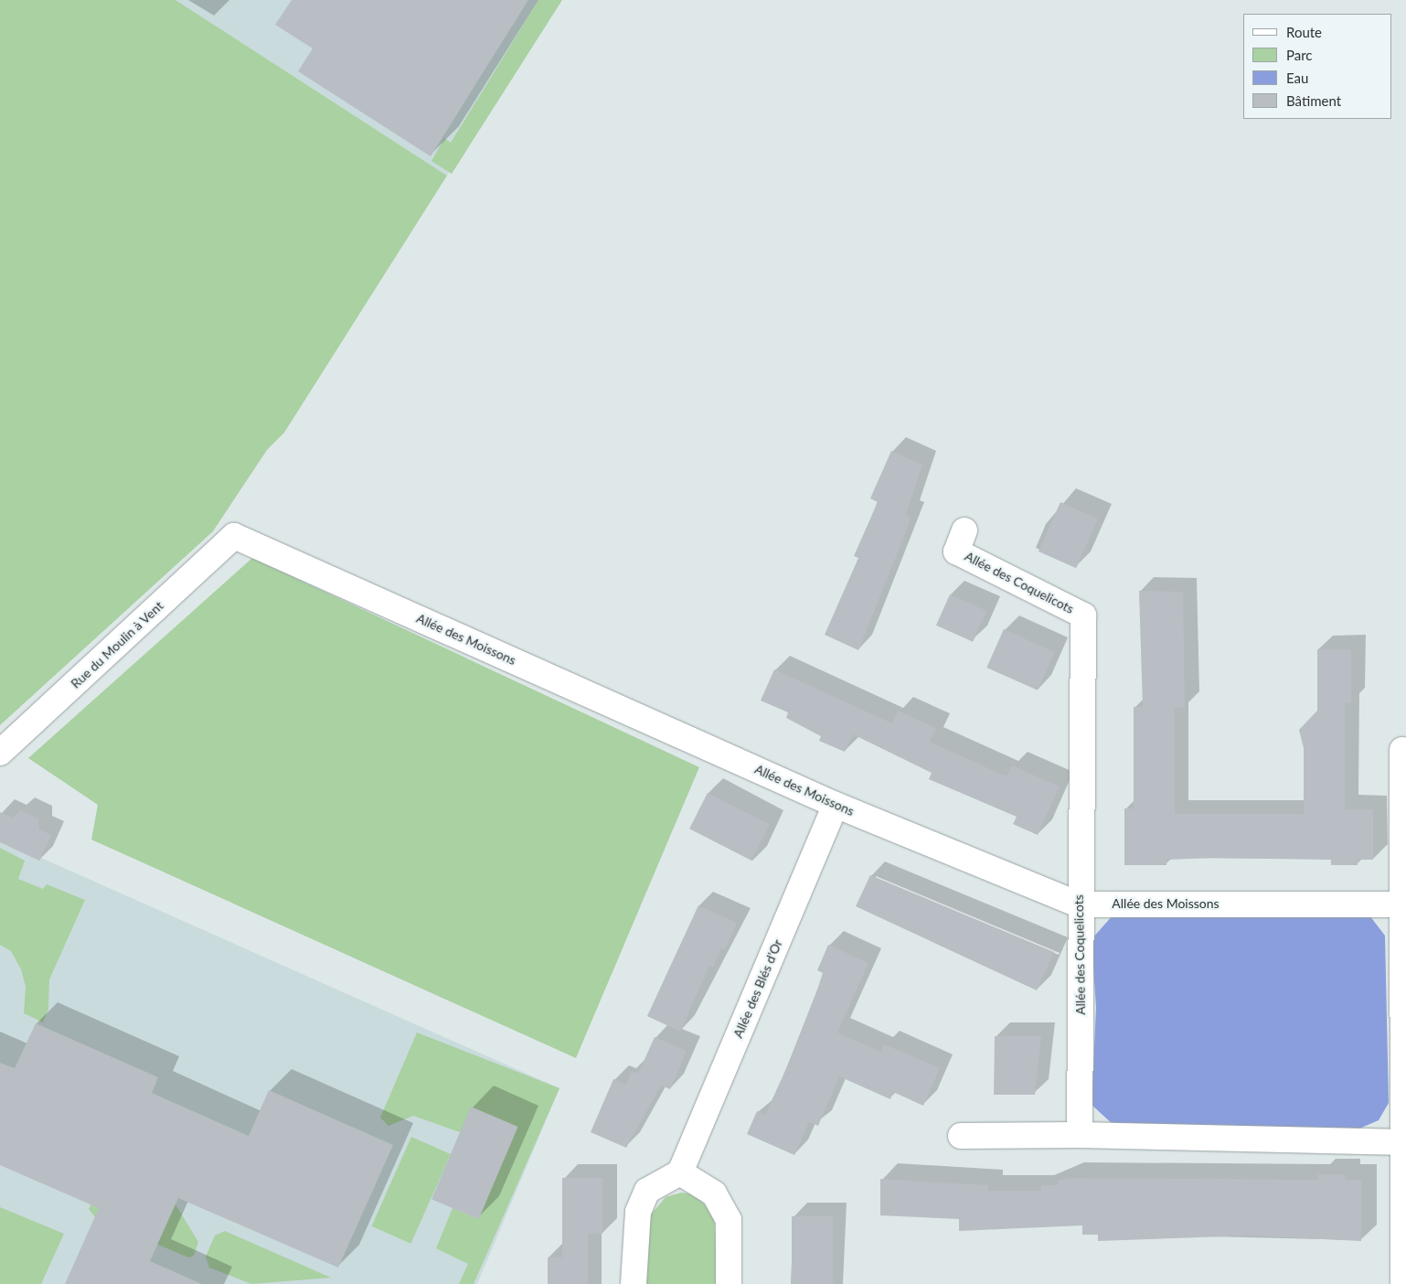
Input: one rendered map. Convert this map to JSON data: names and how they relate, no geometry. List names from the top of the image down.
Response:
{
  "streets": {
    "street": [
      "Allée des Coquelicots",
      "Allée des Moissons",
      "Rue du Moulin à Vent",
      "Allée des Blés d'Or"
    ]
  },
  "crossings": [
    ["Allée des Coquelicots", "Allée des Moissons"],
    ["Allée des Moissons", "Rue du Moulin à Vent"],
    ["Allée des Moissons", "Allée des Blés d'Or"]
  ],
  "legend": [
    "Route",
    "Parc",
    "Eau",
    "Bâtiment"
  ]
}
